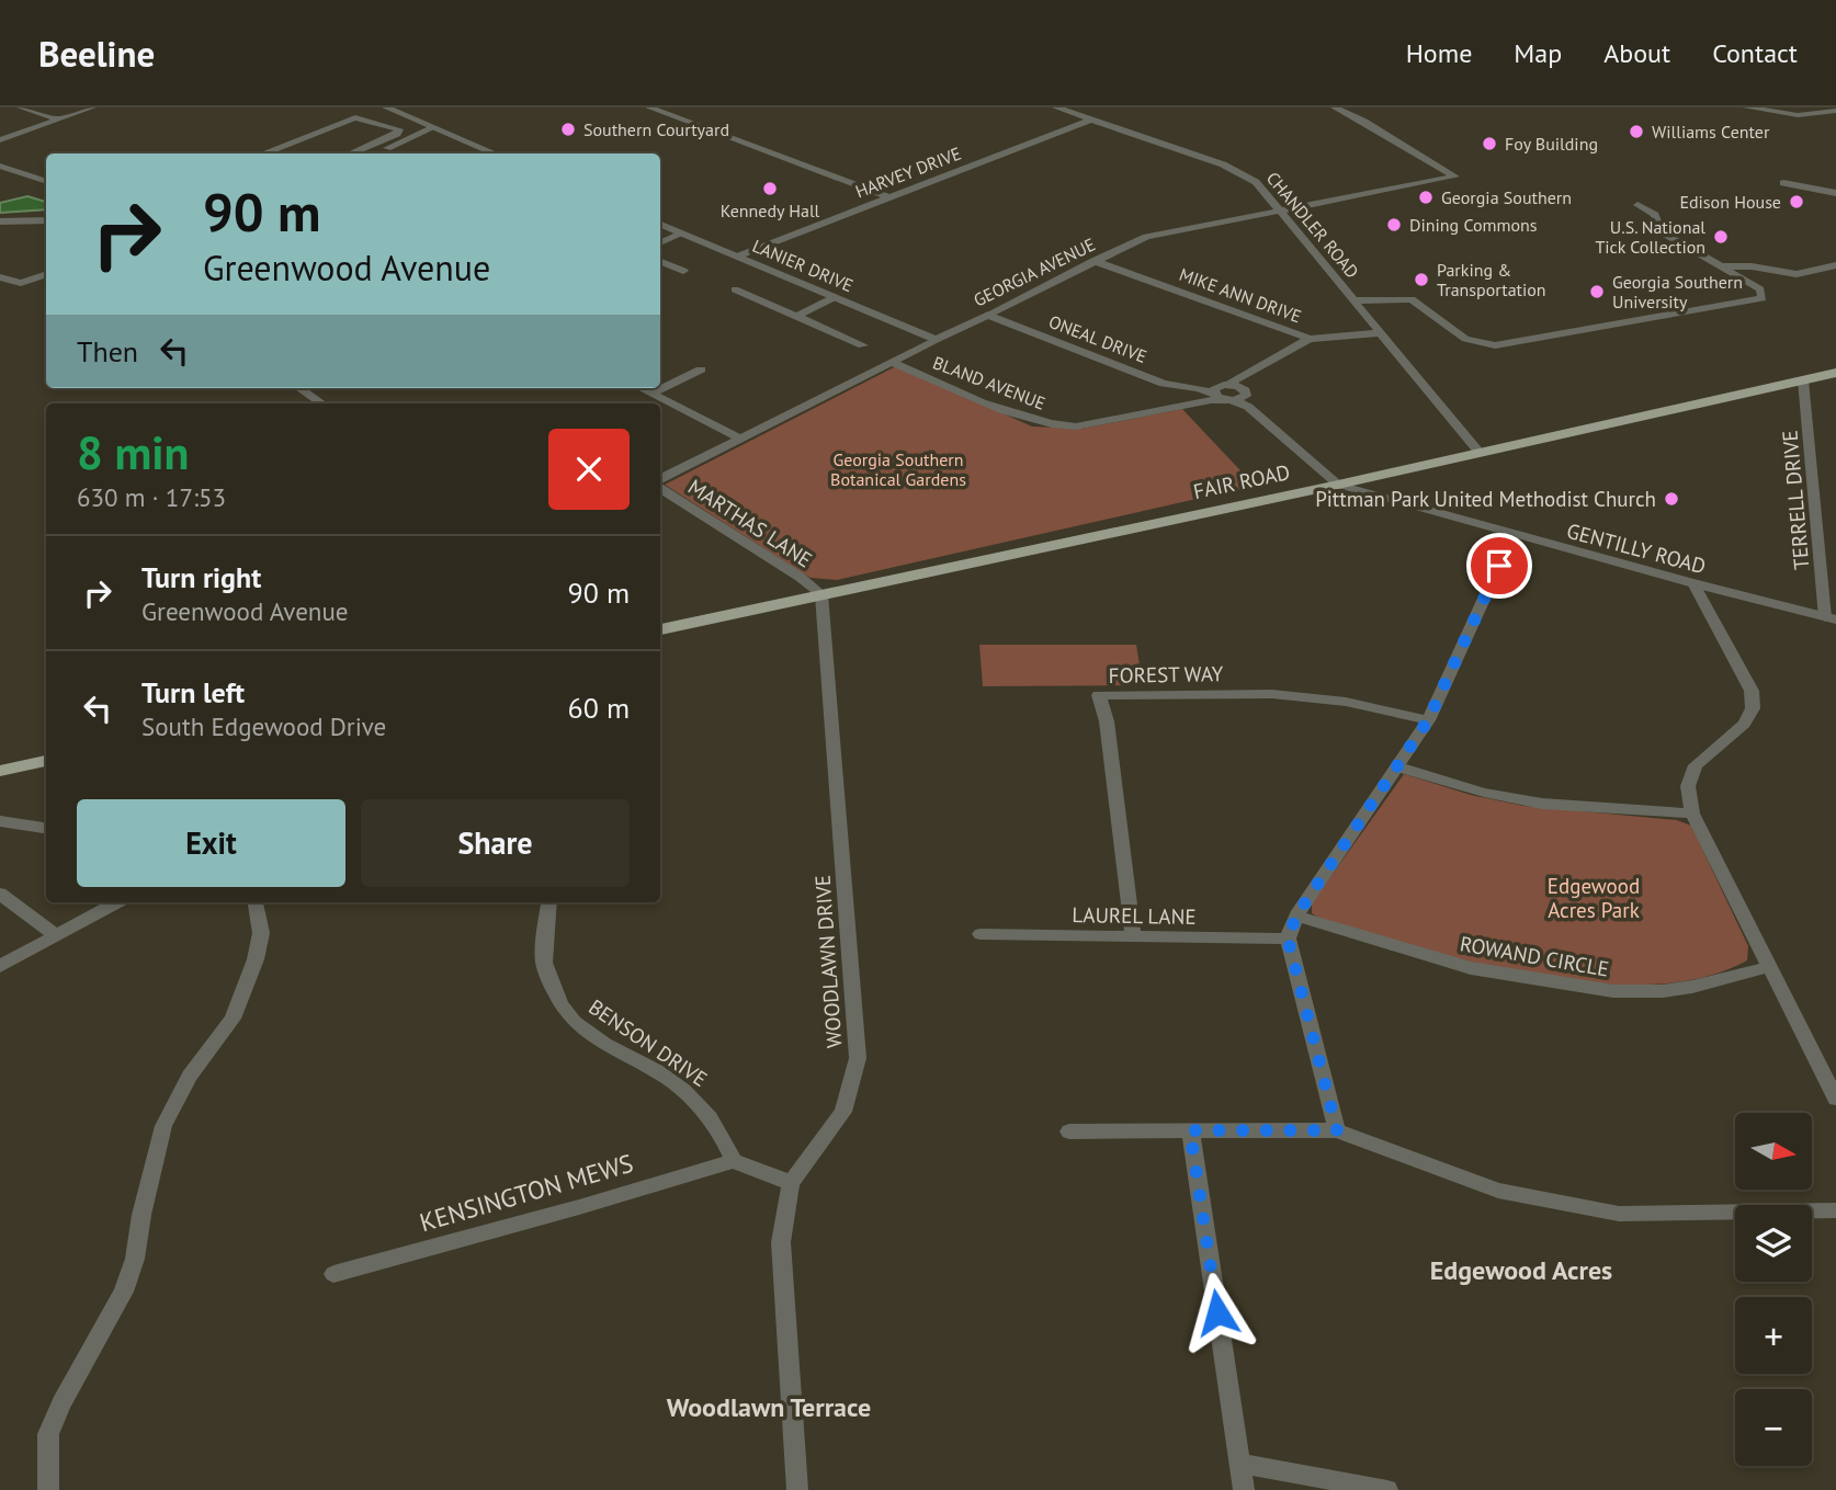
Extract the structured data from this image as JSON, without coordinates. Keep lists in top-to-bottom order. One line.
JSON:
{"streets":{"main road":["FAIR ROAD"],"street":["HARVEY DRIVE","CHANDLER ROAD","LANIER DRIVE","GEORGIA AVENUE","MIKE ANN DRIVE","ONEAL DRIVE","BLAND AVENUE","TERRELL DRIVE","MARTHAS LANE","GENTILLY ROAD","FOREST WAY","LAUREL LANE","ROWAND CIRCLE","WOODLAWN DRIVE","BENSON DRIVE","KENSINGTON MEWS"]},"crossings":[["HARVEY DRIVE","CHANDLER ROAD"],["HARVEY DRIVE","LANIER DRIVE"],["CHANDLER ROAD","GEORGIA AVENUE"],["CHANDLER ROAD","MIKE ANN DRIVE"],["CHANDLER ROAD","FAIR ROAD"],["LANIER DRIVE","GEORGIA AVENUE"],["GEORGIA AVENUE","MIKE ANN DRIVE"],["GEORGIA AVENUE","ONEAL DRIVE"],["GEORGIA AVENUE","BLAND AVENUE"],["ONEAL DRIVE","BLAND AVENUE"],["FAIR ROAD","TERRELL DRIVE"],["FAIR ROAD","MARTHAS LANE"],["FAIR ROAD","GENTILLY ROAD"],["FAIR ROAD","WOODLAWN DRIVE"],["TERRELL DRIVE","GENTILLY ROAD"],["MARTHAS LANE","WOODLAWN DRIVE"],["FOREST WAY","LAUREL LANE"],["BENSON DRIVE","KENSINGTON MEWS"]],"districts":["Edgewood Acres","Woodlawn Terrace"],"parks":["Georgia Southern Botanical Gardens","Edgewood Acres Park"],"places":["Southern Courtyard","Williams Center","Foy Building","Kennedy Hall","Georgia Southern","Edison House","Dining Commons","U.S. National Tick Collection","Parking & Transportation","Georgia Southern University","Pittman Park United Methodist Church"],"north":"right","page":{"header":"Beeline","nav":["Home","Map","About","Contact"],"turn":["90 m","Greenwood Avenue"],"then":"Then","heading":["8 min","630 m · 17:53"],"list":[{"name":"Turn right","note":"Greenwood Avenue","value":"90 m"},{"name":"Turn left","note":"South Edgewood Drive","value":"60 m"}],"buttons":["Exit","Share"],"map_buttons":["+","−"]}}
